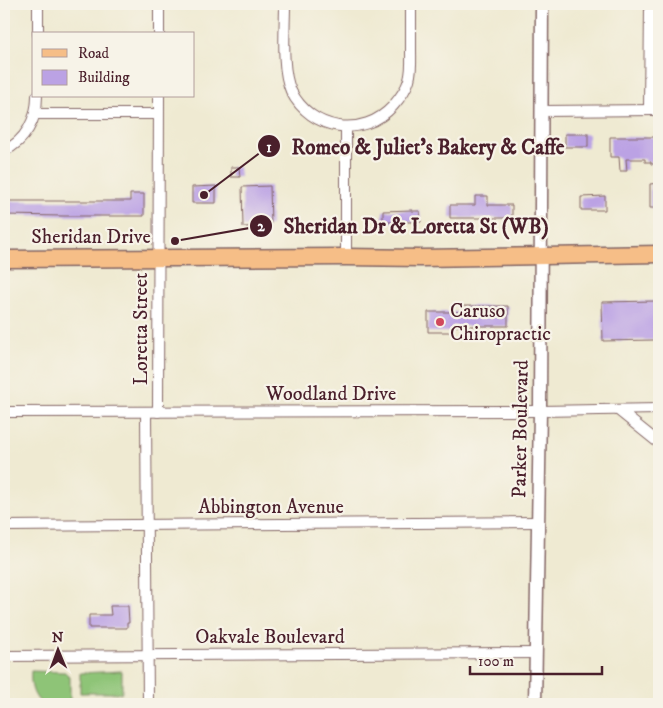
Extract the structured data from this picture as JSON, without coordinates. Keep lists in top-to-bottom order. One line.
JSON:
{"streets":{"main road":["Sheridan Drive"],"street":["Loretta Street","Woodland Drive","Parker Boulevard","Abbington Avenue","Oakvale Boulevard"]},"crossings":[["Sheridan Drive","Loretta Street"],["Sheridan Drive","Parker Boulevard"],["Loretta Street","Woodland Drive"],["Loretta Street","Abbington Avenue"],["Loretta Street","Oakvale Boulevard"],["Woodland Drive","Parker Boulevard"],["Parker Boulevard","Abbington Avenue"],["Parker Boulevard","Oakvale Boulevard"]],"places":["Romeo & Juliet's Bakery & Caffe","Sheridan Dr & Loretta St (WB)","Caruso Chiropractic"],"legend":["Road","Building"],"scale_bar":"100 m","north":"top"}
